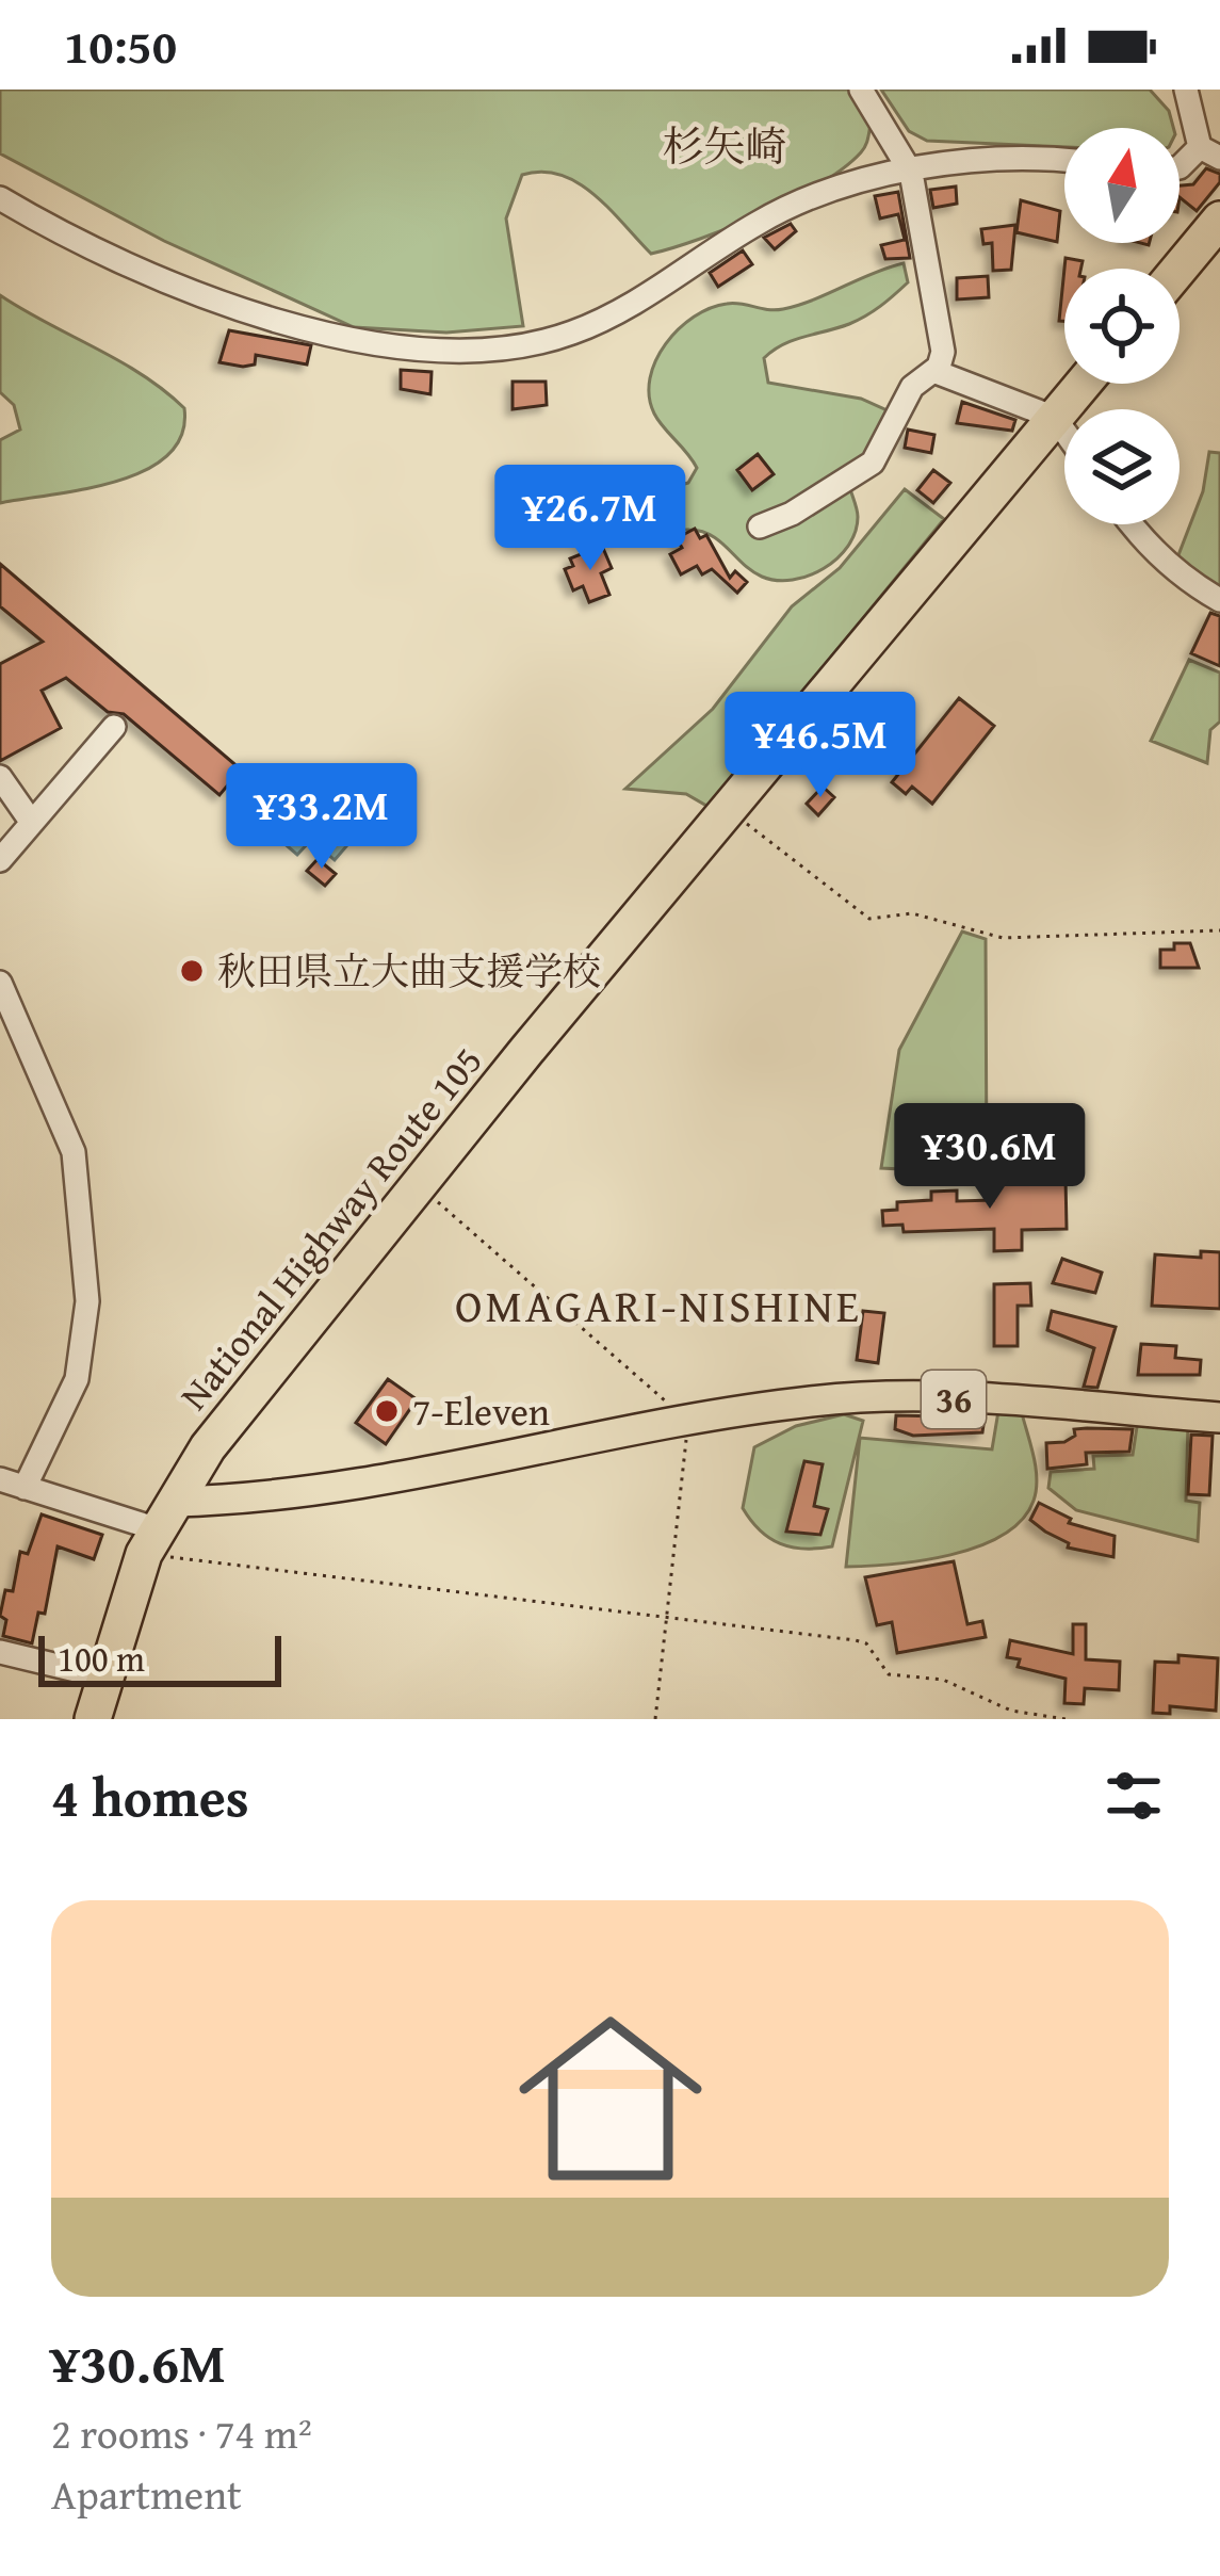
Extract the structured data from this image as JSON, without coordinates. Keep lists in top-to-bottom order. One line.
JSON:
{"streets":{"highway":["National Highway Route 105"],"main road":["36"]},"crossings":[["National Highway Route 105","36"]],"districts":["杉矢崎","OMAGARI-NISHINE"],"places":["秋田県立大曲支援学校","7-Eleven"],"scale_bar":"100 m","north":"top","page":{"status":"10:50","price":["¥26.7M","¥46.5M","¥33.2M","¥30.6M"],"scale":"100 m","heading":"4 homes","list":[{"name":"¥30.6M","note":"2 rooms · 74 m² · Apartment"}]}}
